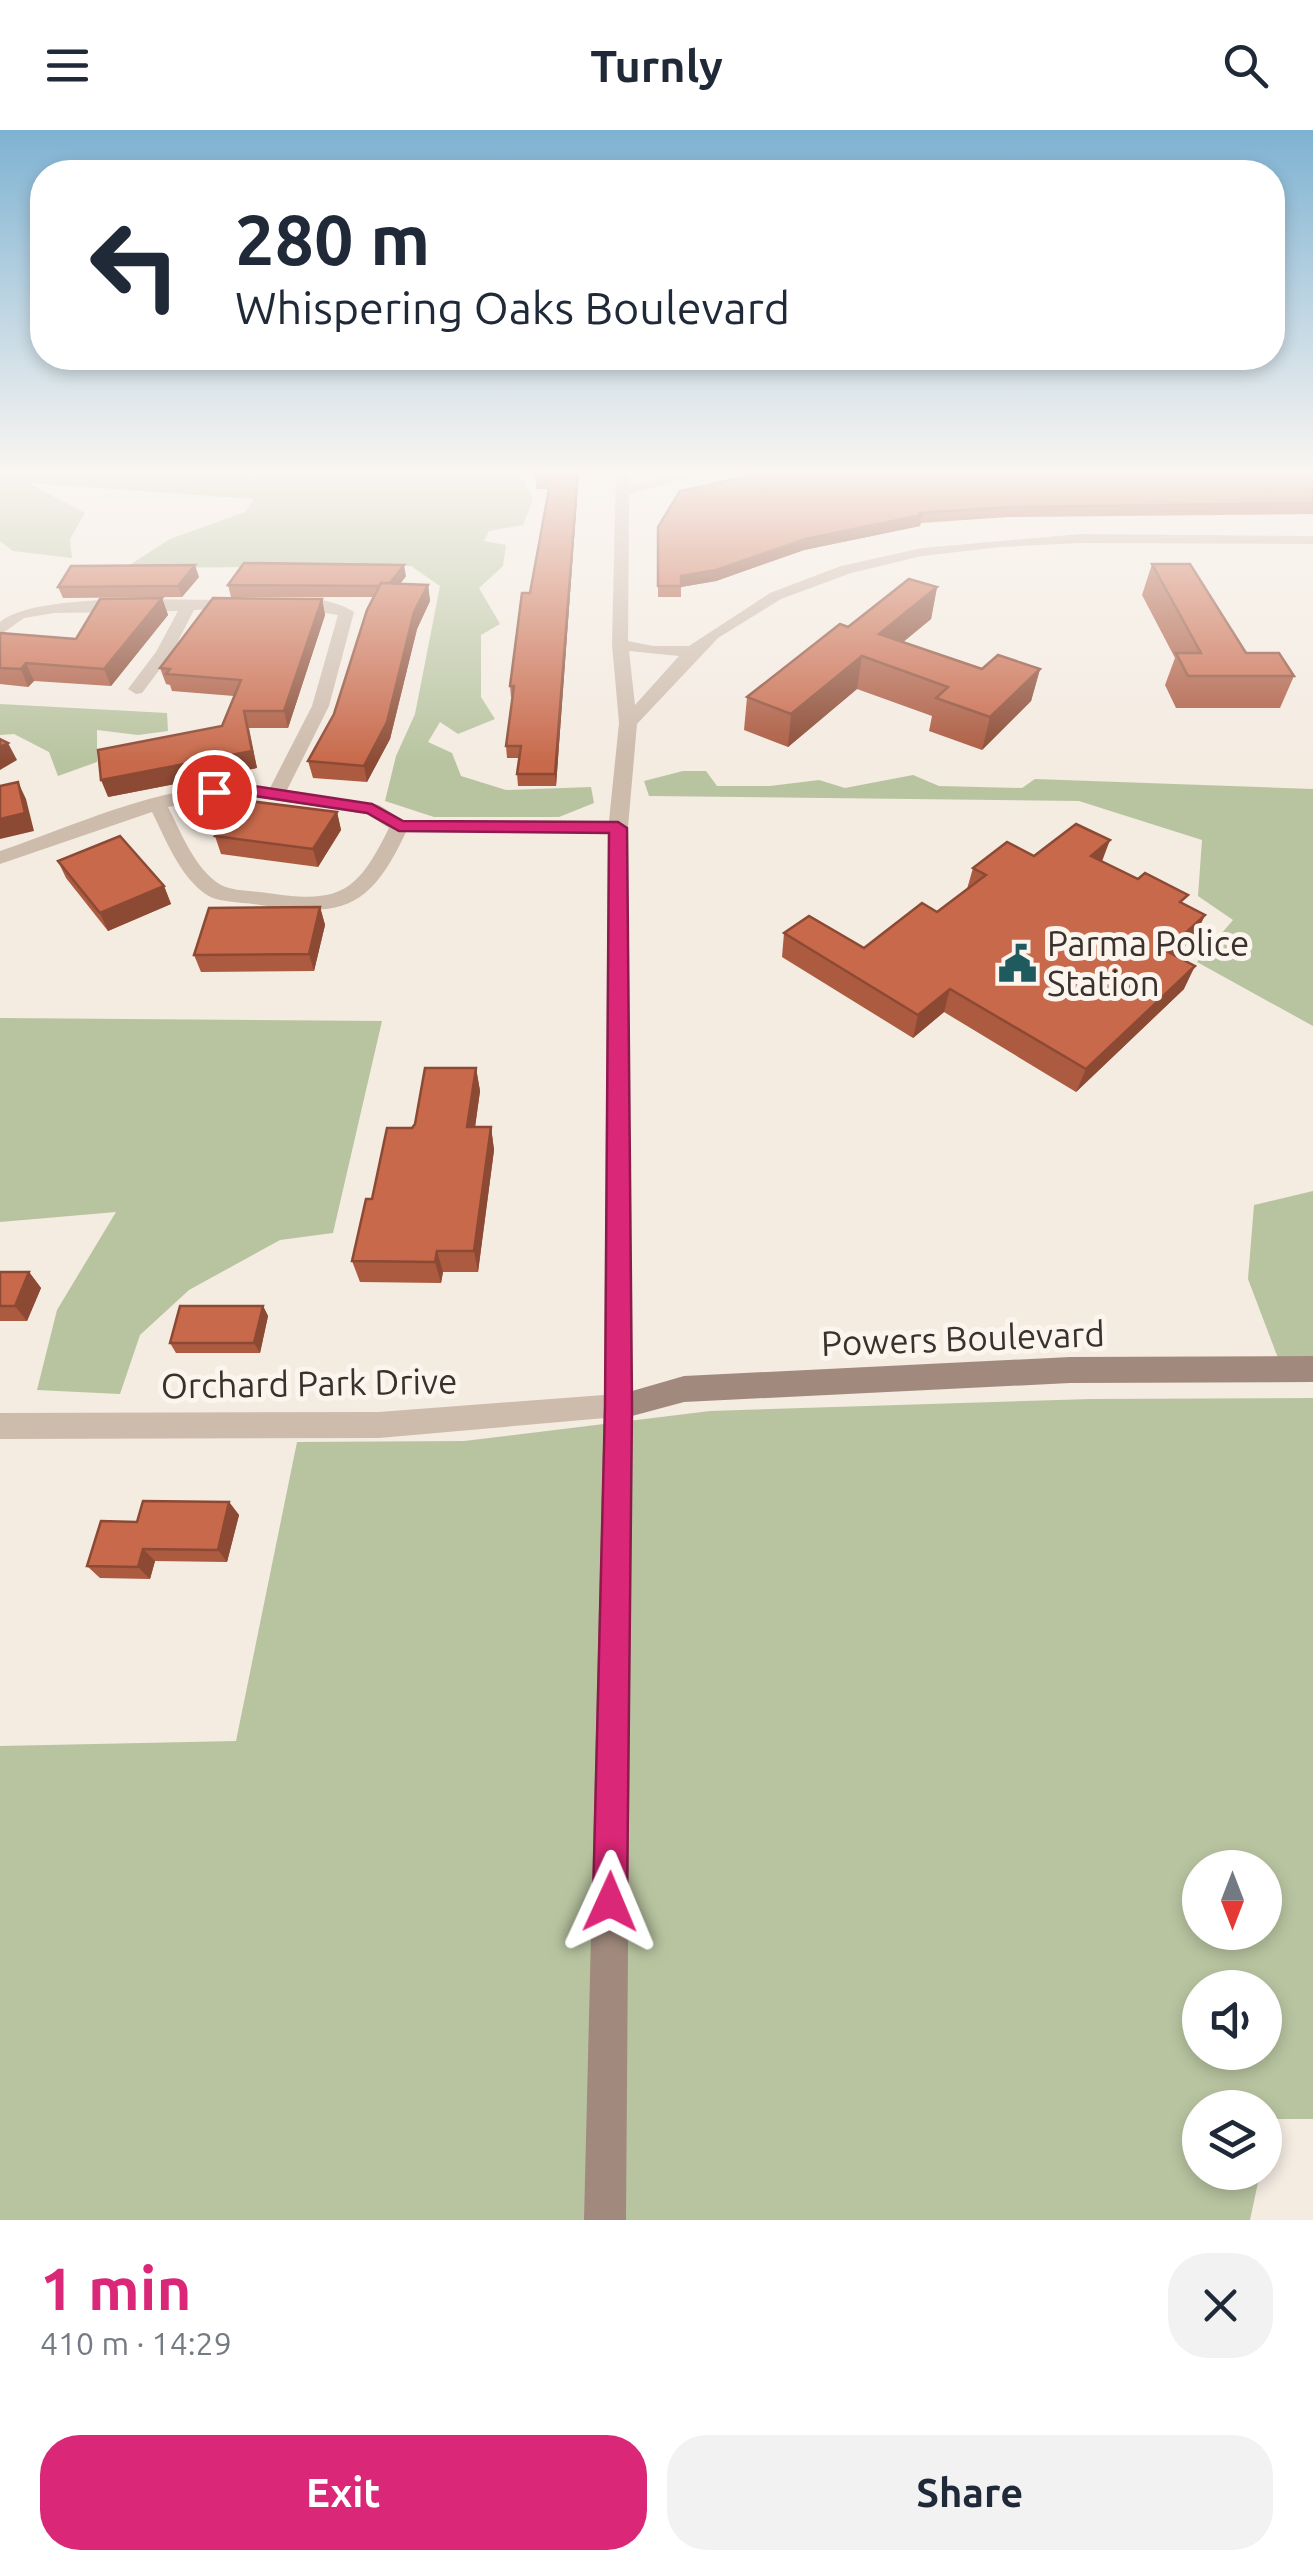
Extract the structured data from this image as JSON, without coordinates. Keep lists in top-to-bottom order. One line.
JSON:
{"streets":{"street":["Powers Boulevard","Orchard Park Drive"]},"crossings":[["Powers Boulevard","Orchard Park Drive"]],"places":{"public building":["Parma Police Station"]},"north":"bottom","page":{"header":"Turnly","turn":["280 m","Whispering Oaks Boulevard"],"heading":["1 min","410 m · 14:29"],"buttons":["Exit","Share"]}}
